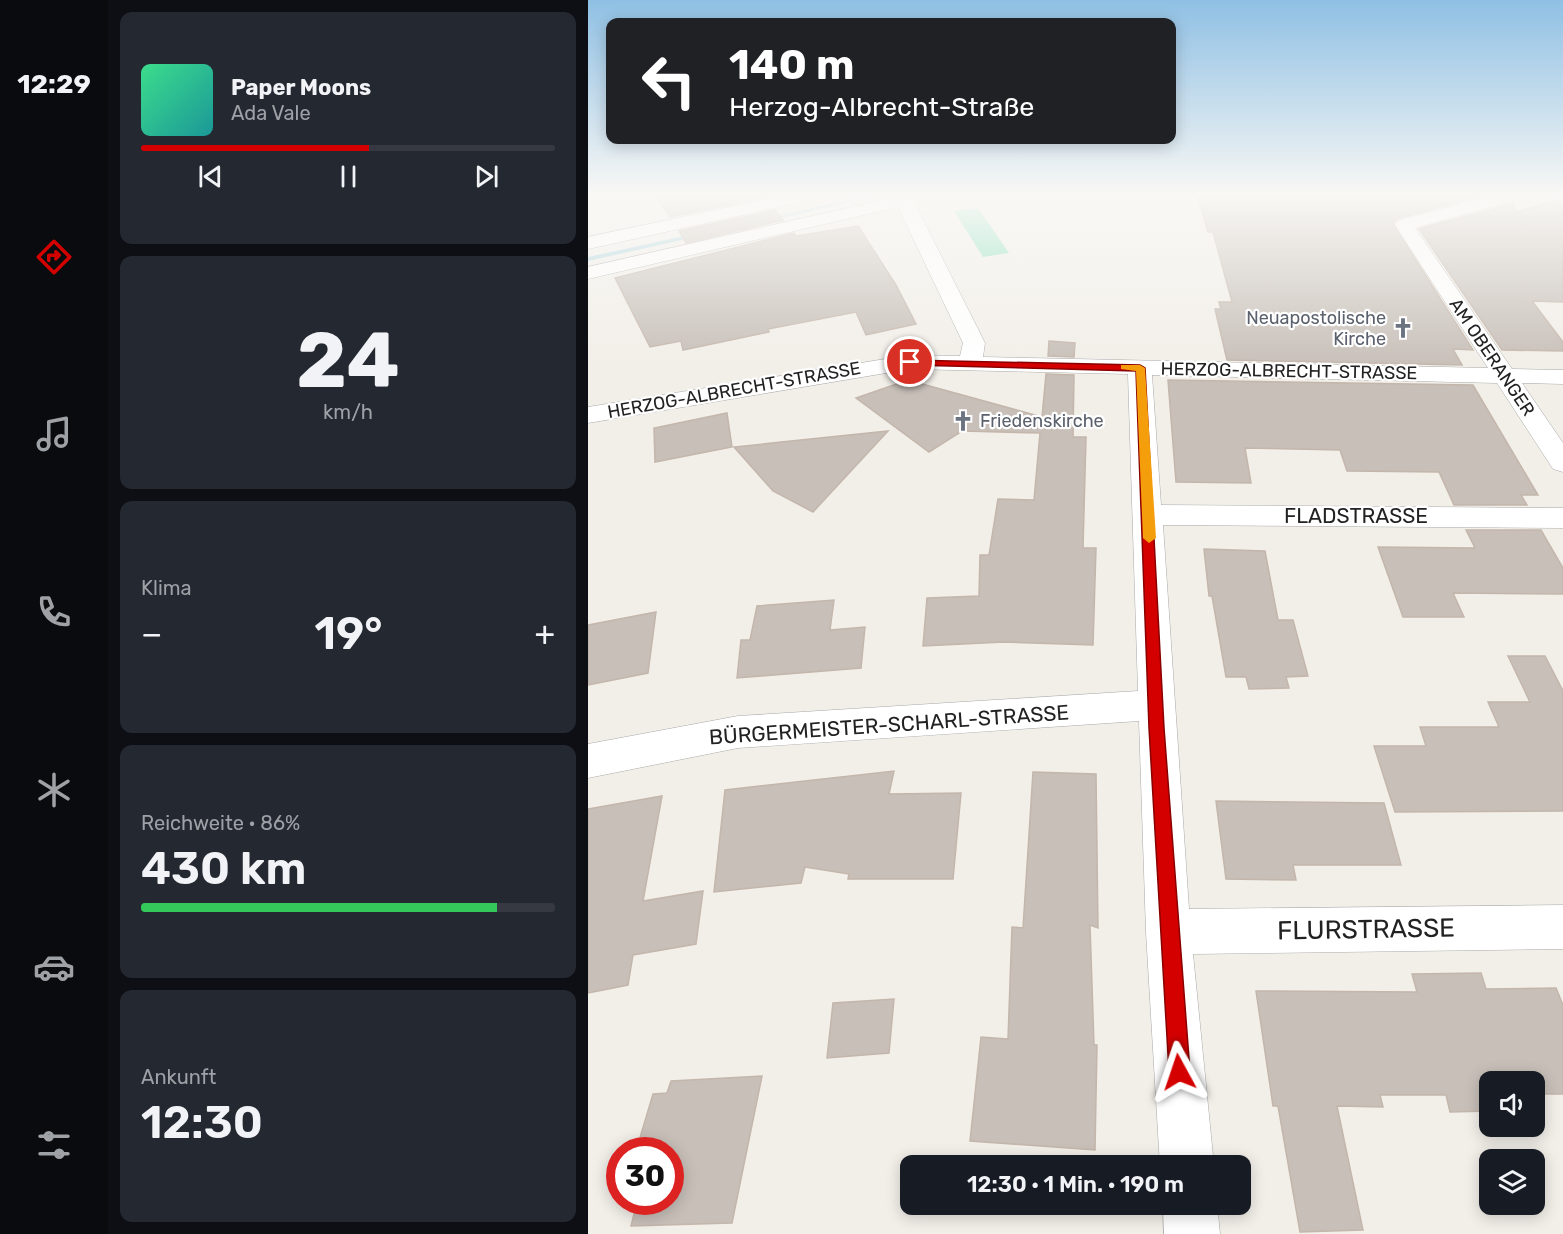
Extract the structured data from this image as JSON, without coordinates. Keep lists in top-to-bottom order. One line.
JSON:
{"streets":{"street":["AM OBERANGER","HERZOG-ALBRECHT-STRASSE","FLADSTRASSE","BÜRGERMEISTER-SCHARL-STRASSE","FLURSTRASSE"]},"crossings":[["AM OBERANGER","HERZOG-ALBRECHT-STRASSE"]],"places":{"church":["Neuapostolische Kirche","Friedenskirche"]},"page":{"tabs":"12:29","turn":["140 m","Herzog-Albrecht-Straße"],"song":["Paper Moons","Ada Vale"],"tile":[["24","km/h"],"Klima",["Reichweite · 86%","430 km"],["Ankunft","12:30"]],"heat":["−","19°","+"],"limit":"30","trip":"12:30 · 1 Min. · 190 m"}}
